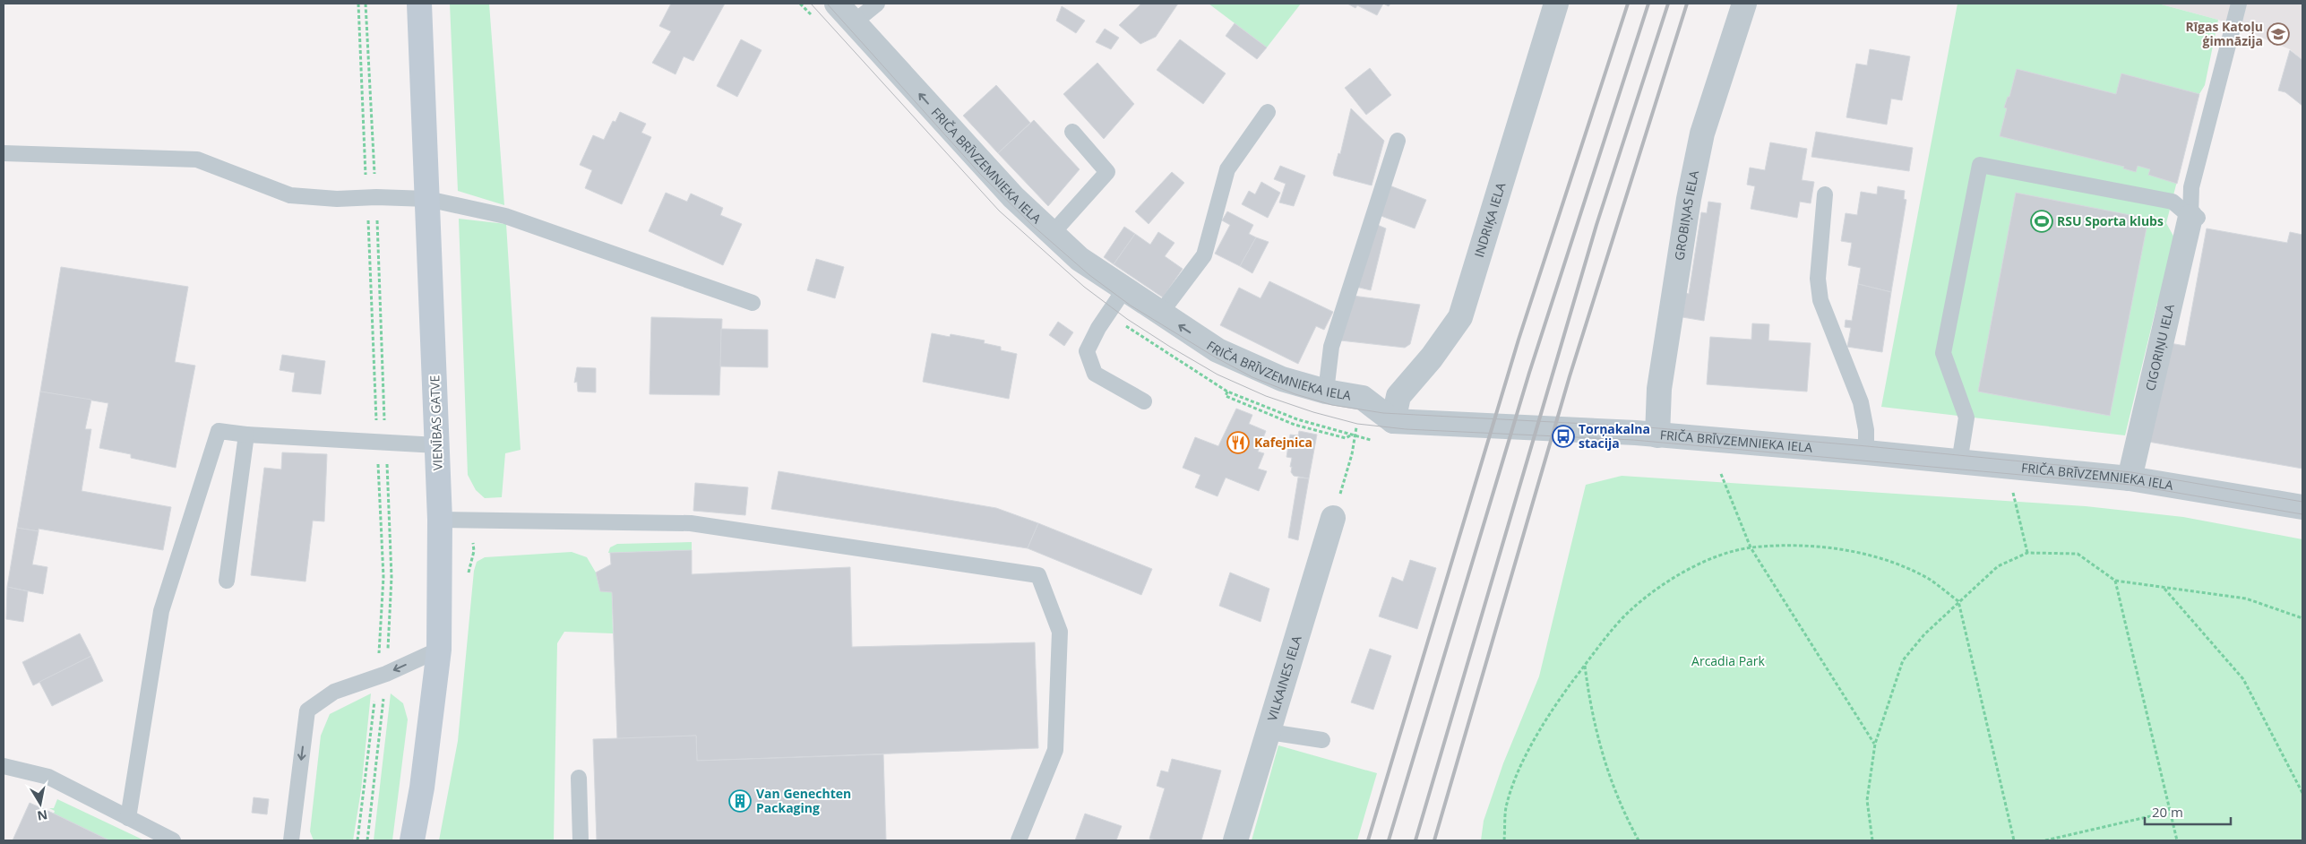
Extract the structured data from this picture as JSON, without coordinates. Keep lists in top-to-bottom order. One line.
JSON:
{"streets":{"main road":["VIENĪBAS GATVE"],"street":["FRIČA BRĪVZEMNIEKA IELA","GROBIŅAS IELA","INDRIĶA IELA","CIGORIŅU IELA","VILKAINES IELA"]},"crossings":[["FRIČA BRĪVZEMNIEKA IELA","GROBIŅAS IELA"],["FRIČA BRĪVZEMNIEKA IELA","INDRIĶA IELA"],["FRIČA BRĪVZEMNIEKA IELA","CIGORIŅU IELA"]],"parks":["Arcadia Park"],"places":{"school or university":["Rīgas Katoļu ģimnāzija"],"sports":["RSU Sporta klubs"],"bus stop":["Torņakalna stacija"],"restaurant":["Kafejnica"],"building":["Van Genechten Packaging"]},"scale_bar":"20 m","north":"bottom"}
